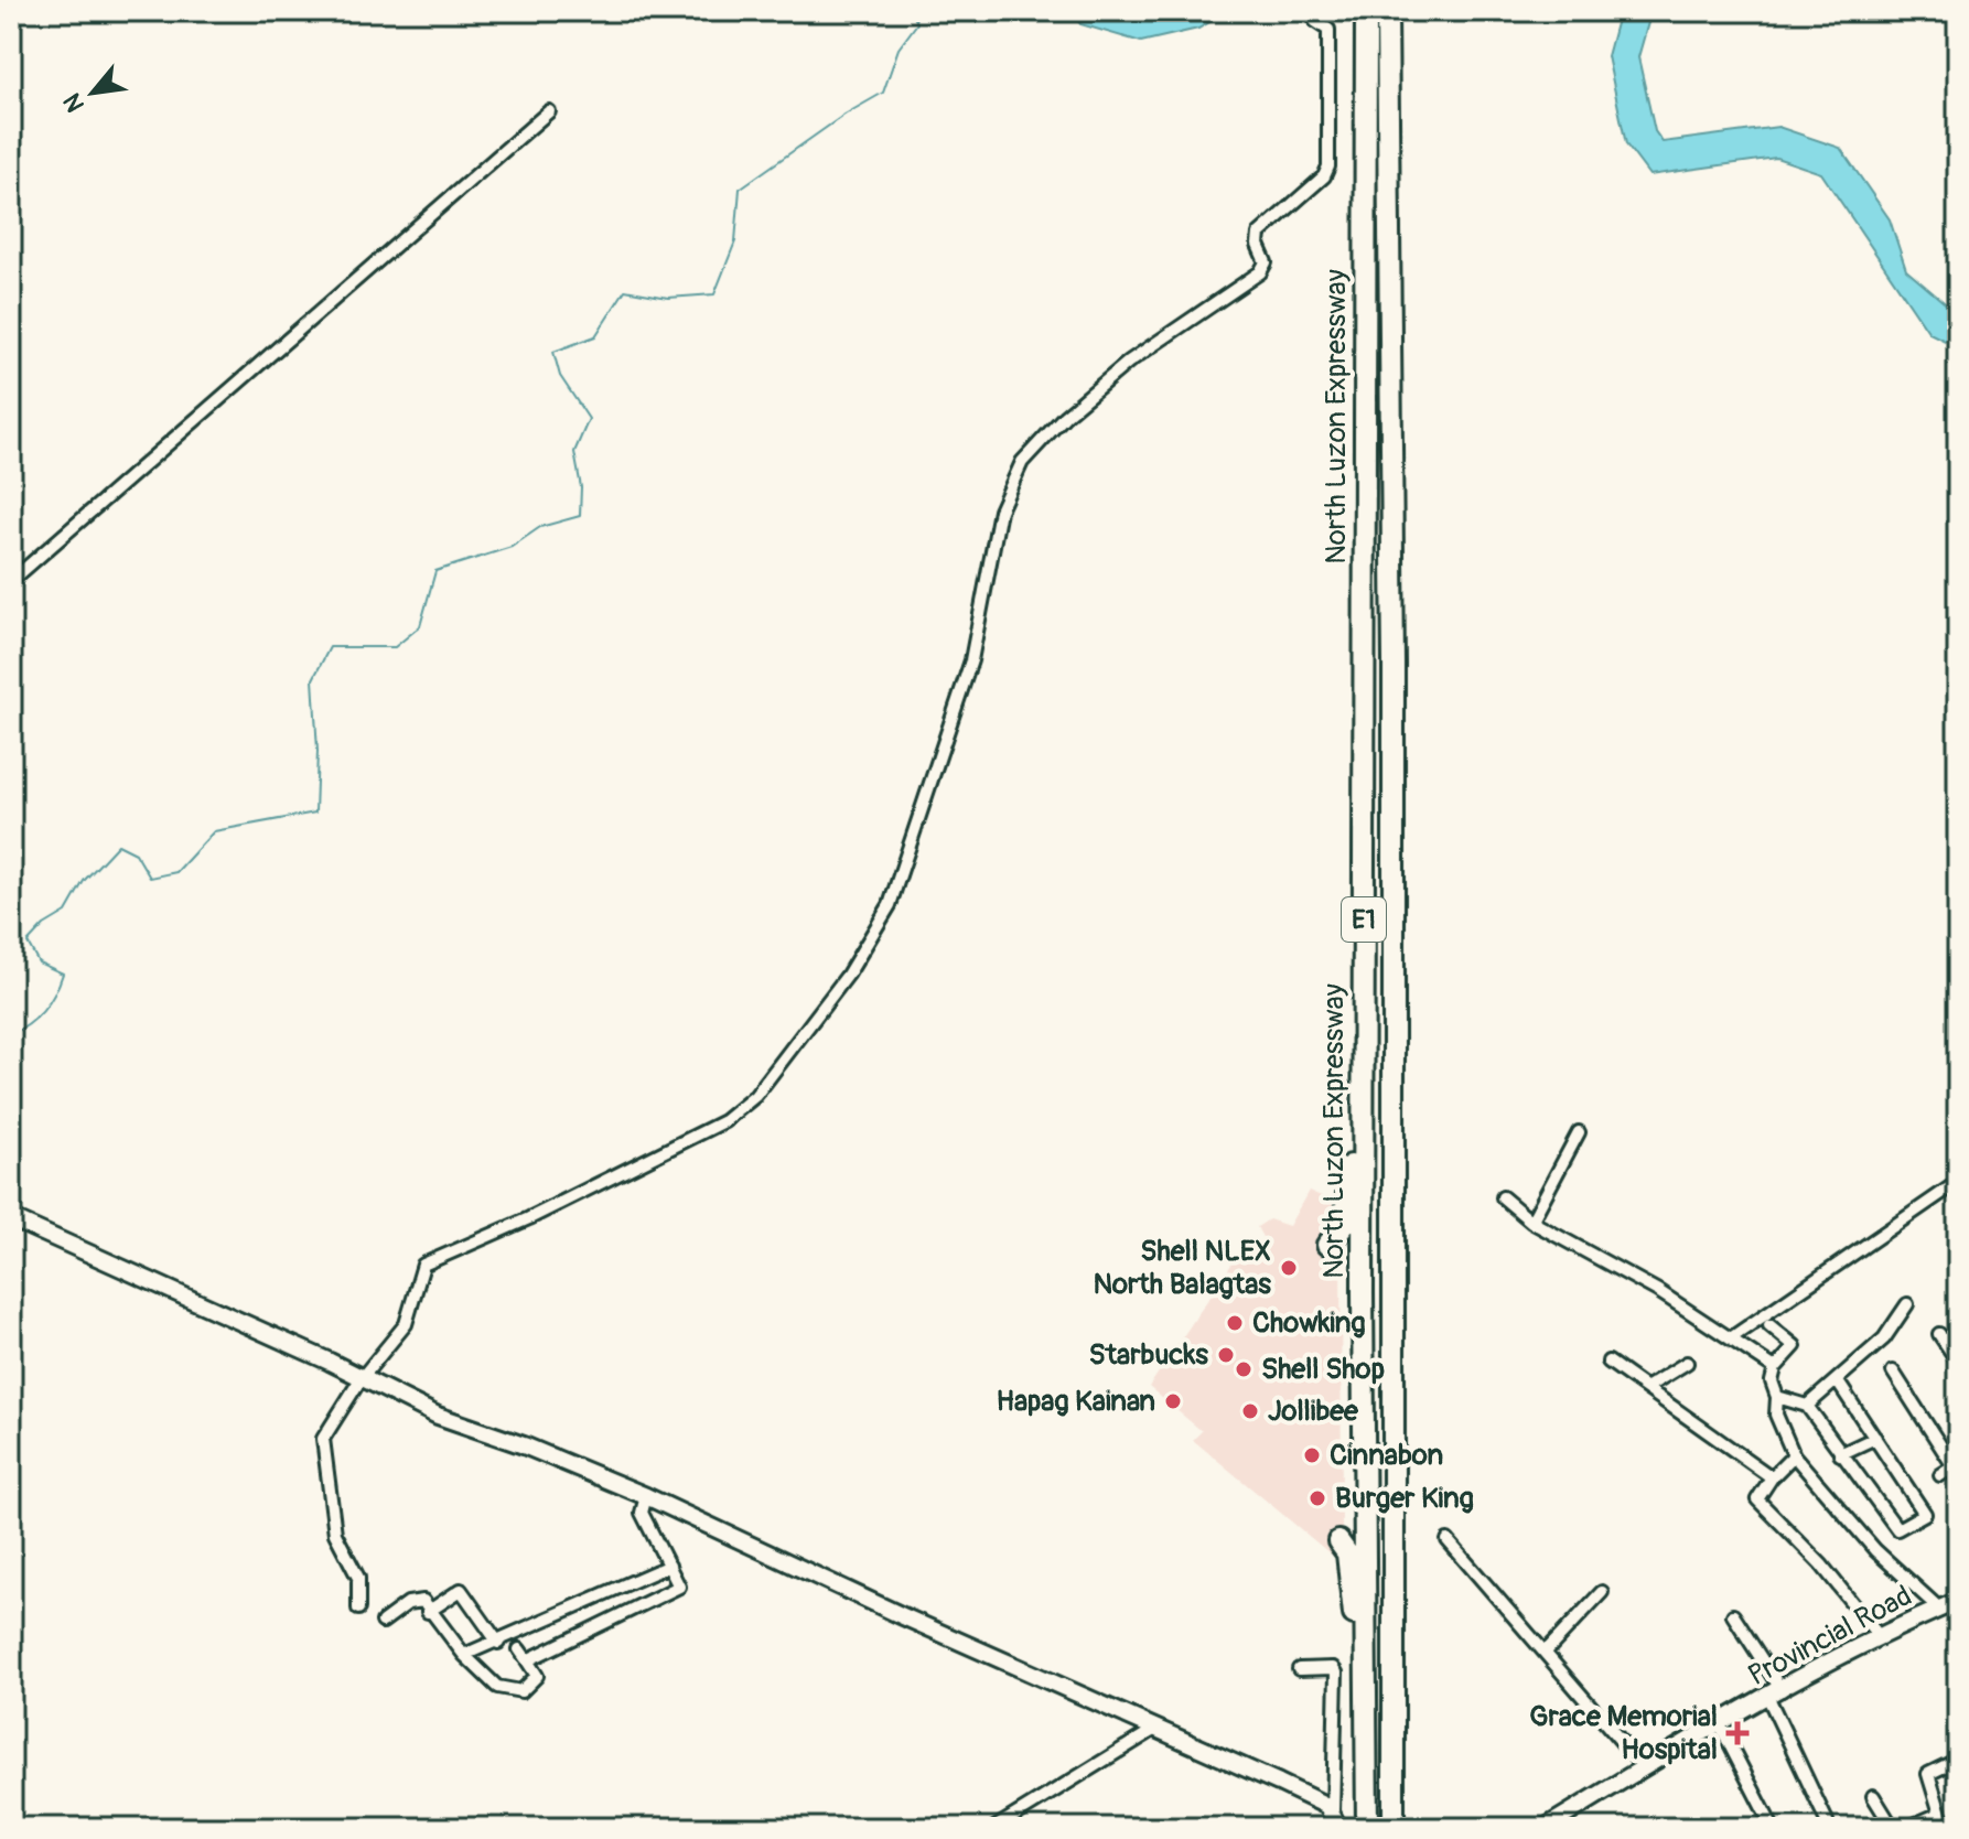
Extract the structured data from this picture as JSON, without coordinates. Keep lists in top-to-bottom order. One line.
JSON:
{"streets":{"highway":["North Luzon Expressway","E1"],"street":["Provincial Road"]},"places":{"other":["Shell NLEX North Balagtas","Chowking","Starbucks","Shell Shop","Hapag Kainan","Jollibee","Cinnabon","Burger King"],"health":["Grace Memorial Hospital"]},"north":"bottom left"}
